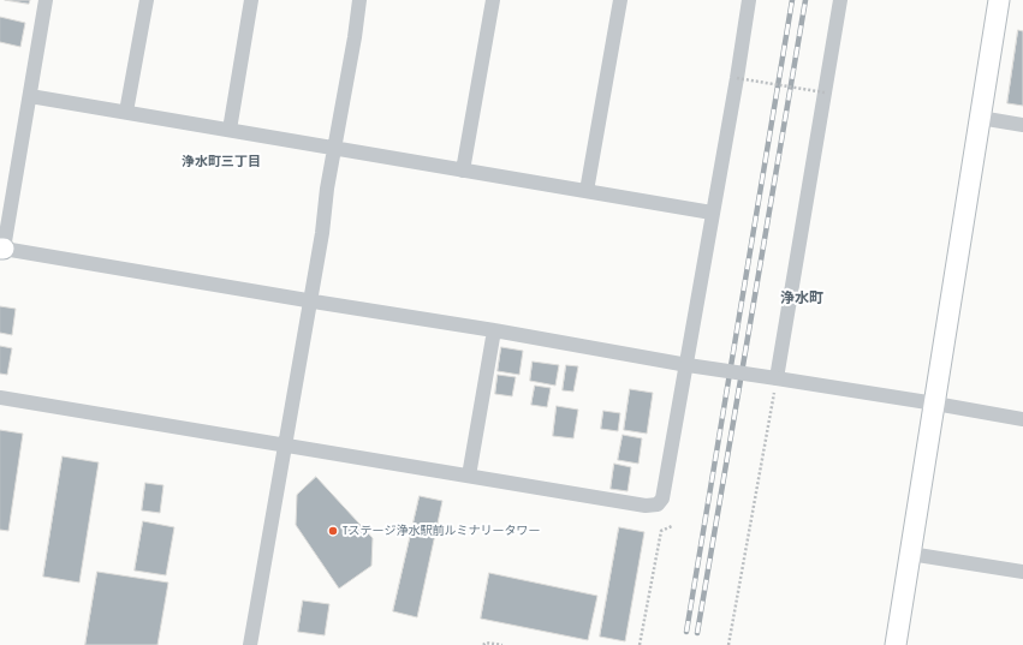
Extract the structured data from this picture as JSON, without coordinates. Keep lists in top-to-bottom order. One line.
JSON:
{"districts":["浄水町三丁目","浄水町"],"places":["Tステージ浄水駅前ルミナリータワー"]}
